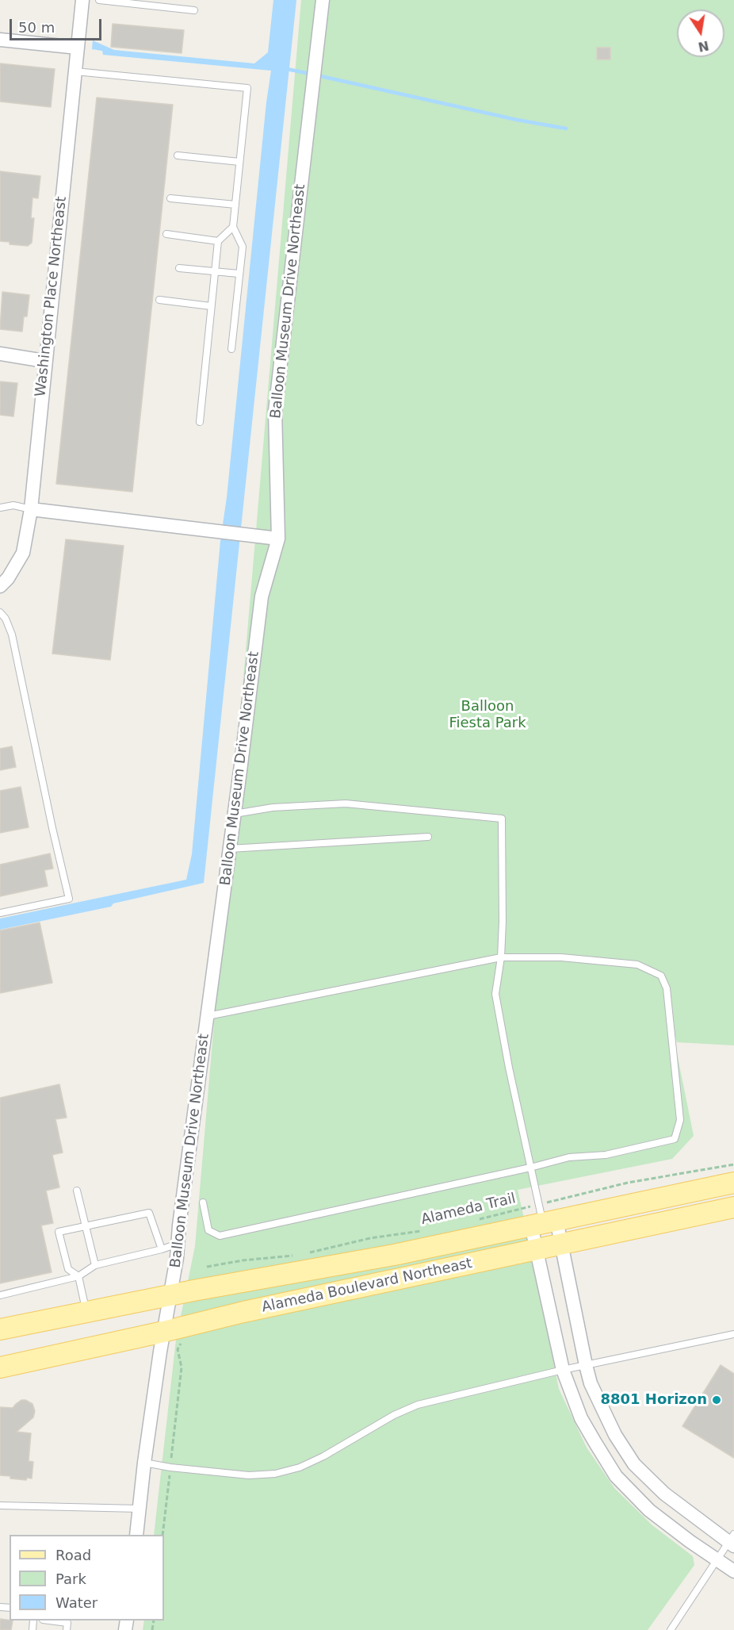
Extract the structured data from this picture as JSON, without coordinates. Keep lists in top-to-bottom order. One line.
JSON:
{"streets":{"main road":["Alameda Boulevard Northeast"],"street":["Washington Place Northeast","Balloon Museum Drive Northeast"],"path":["Alameda Trail"]},"crossings":[["Balloon Museum Drive Northeast","Alameda Boulevard Northeast"],["Alameda Trail","Alameda Boulevard Northeast"]],"parks":["Balloon Fiesta Park"],"places":["8801 Horizon"],"legend":["Road","Park","Water"],"scale_bar":"50 m","north":"bottom"}
